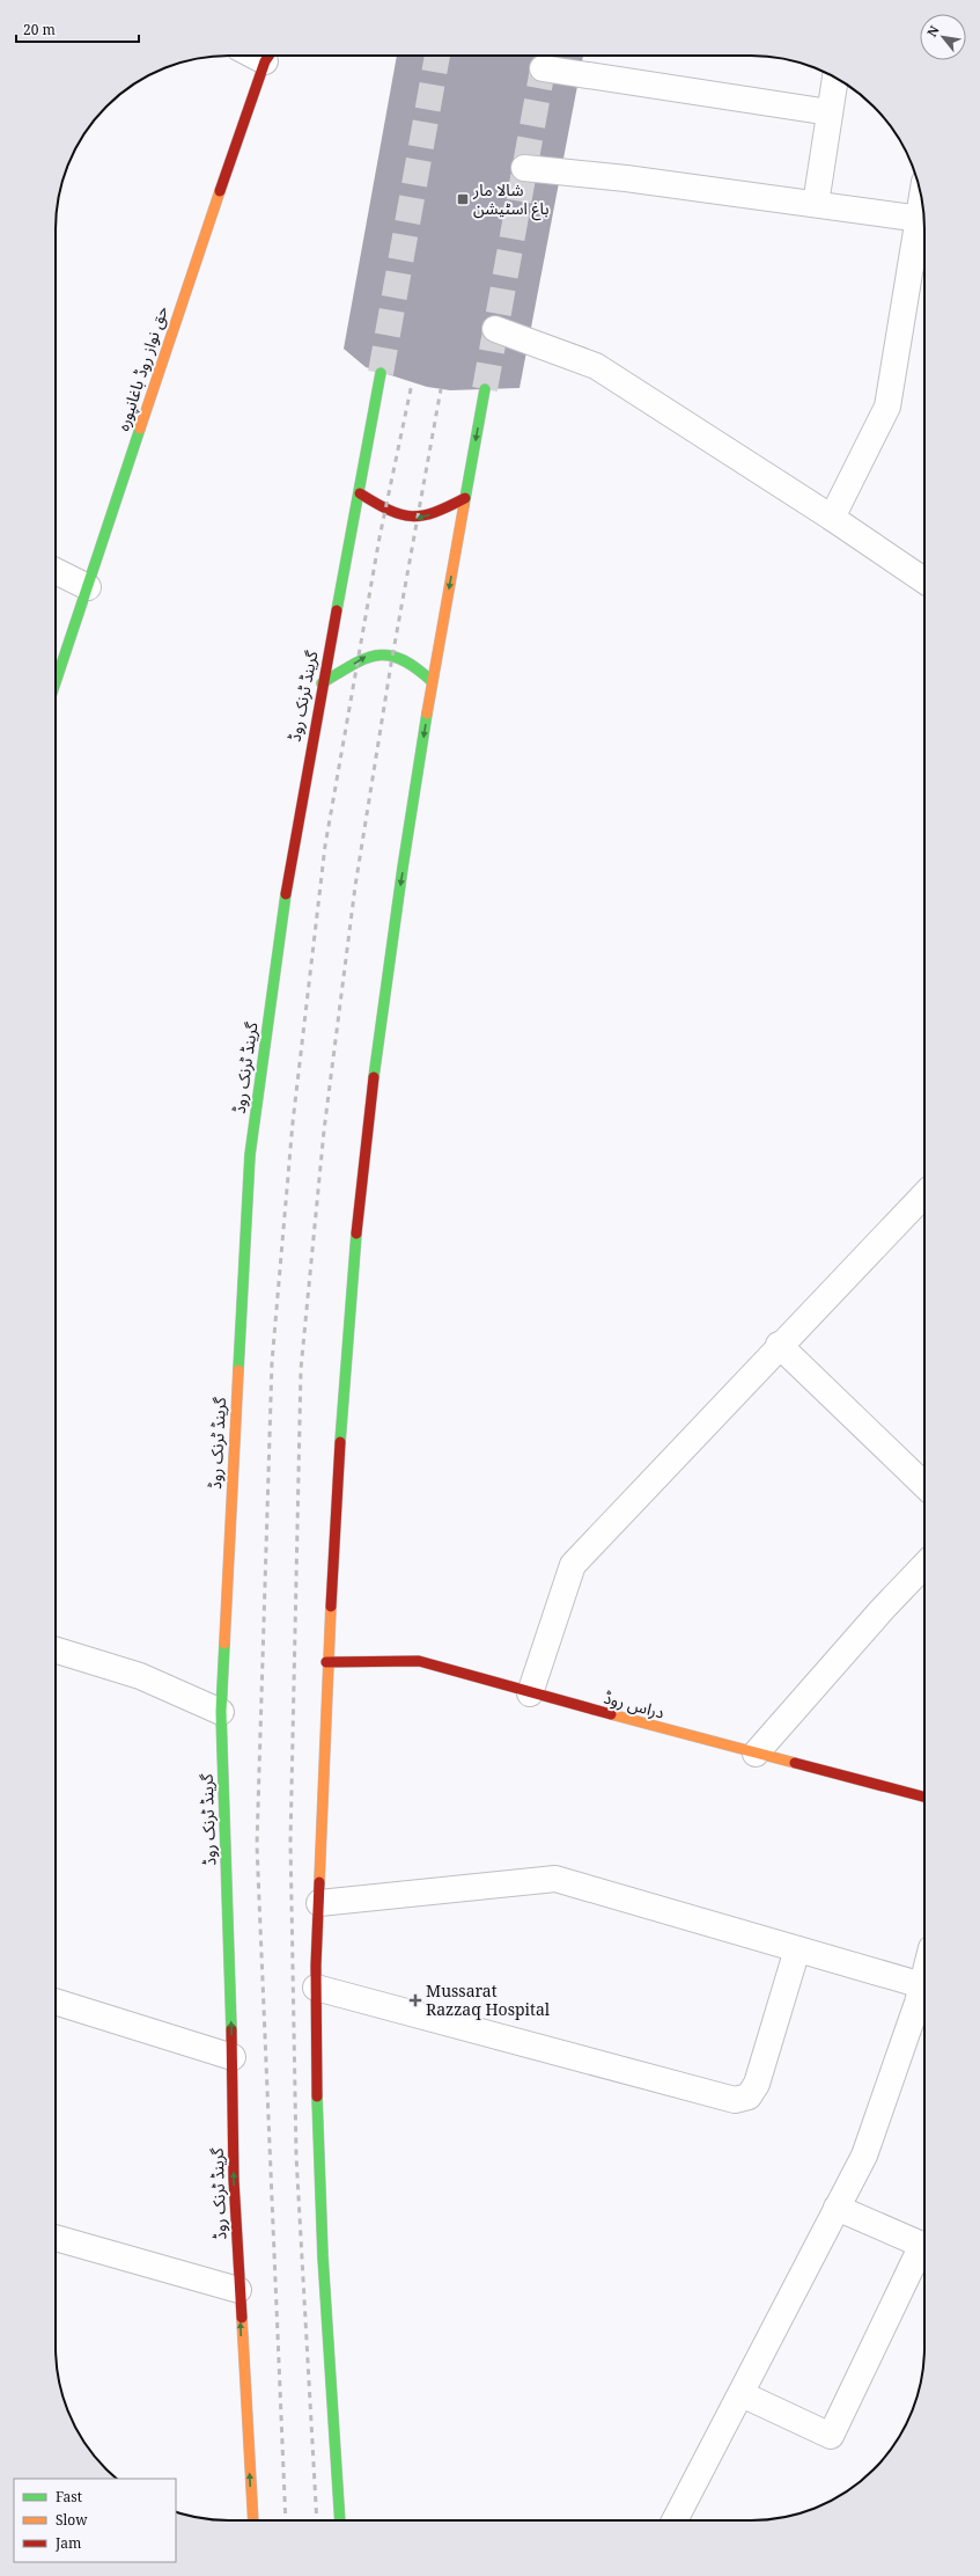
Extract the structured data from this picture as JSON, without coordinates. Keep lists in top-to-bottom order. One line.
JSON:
{"streets":{"main road":["حق نواز روڈ باغانپورہ","گرینڈ ٹرنک روڈ","دراس روڈ"]},"places":{"transit":["شالا مار باغ اسٹیشن"],"health":["Mussarat Razzaq Hospital"]},"legend":["Fast","Slow","Jam"],"scale_bar":"20 m","north":"top left"}
